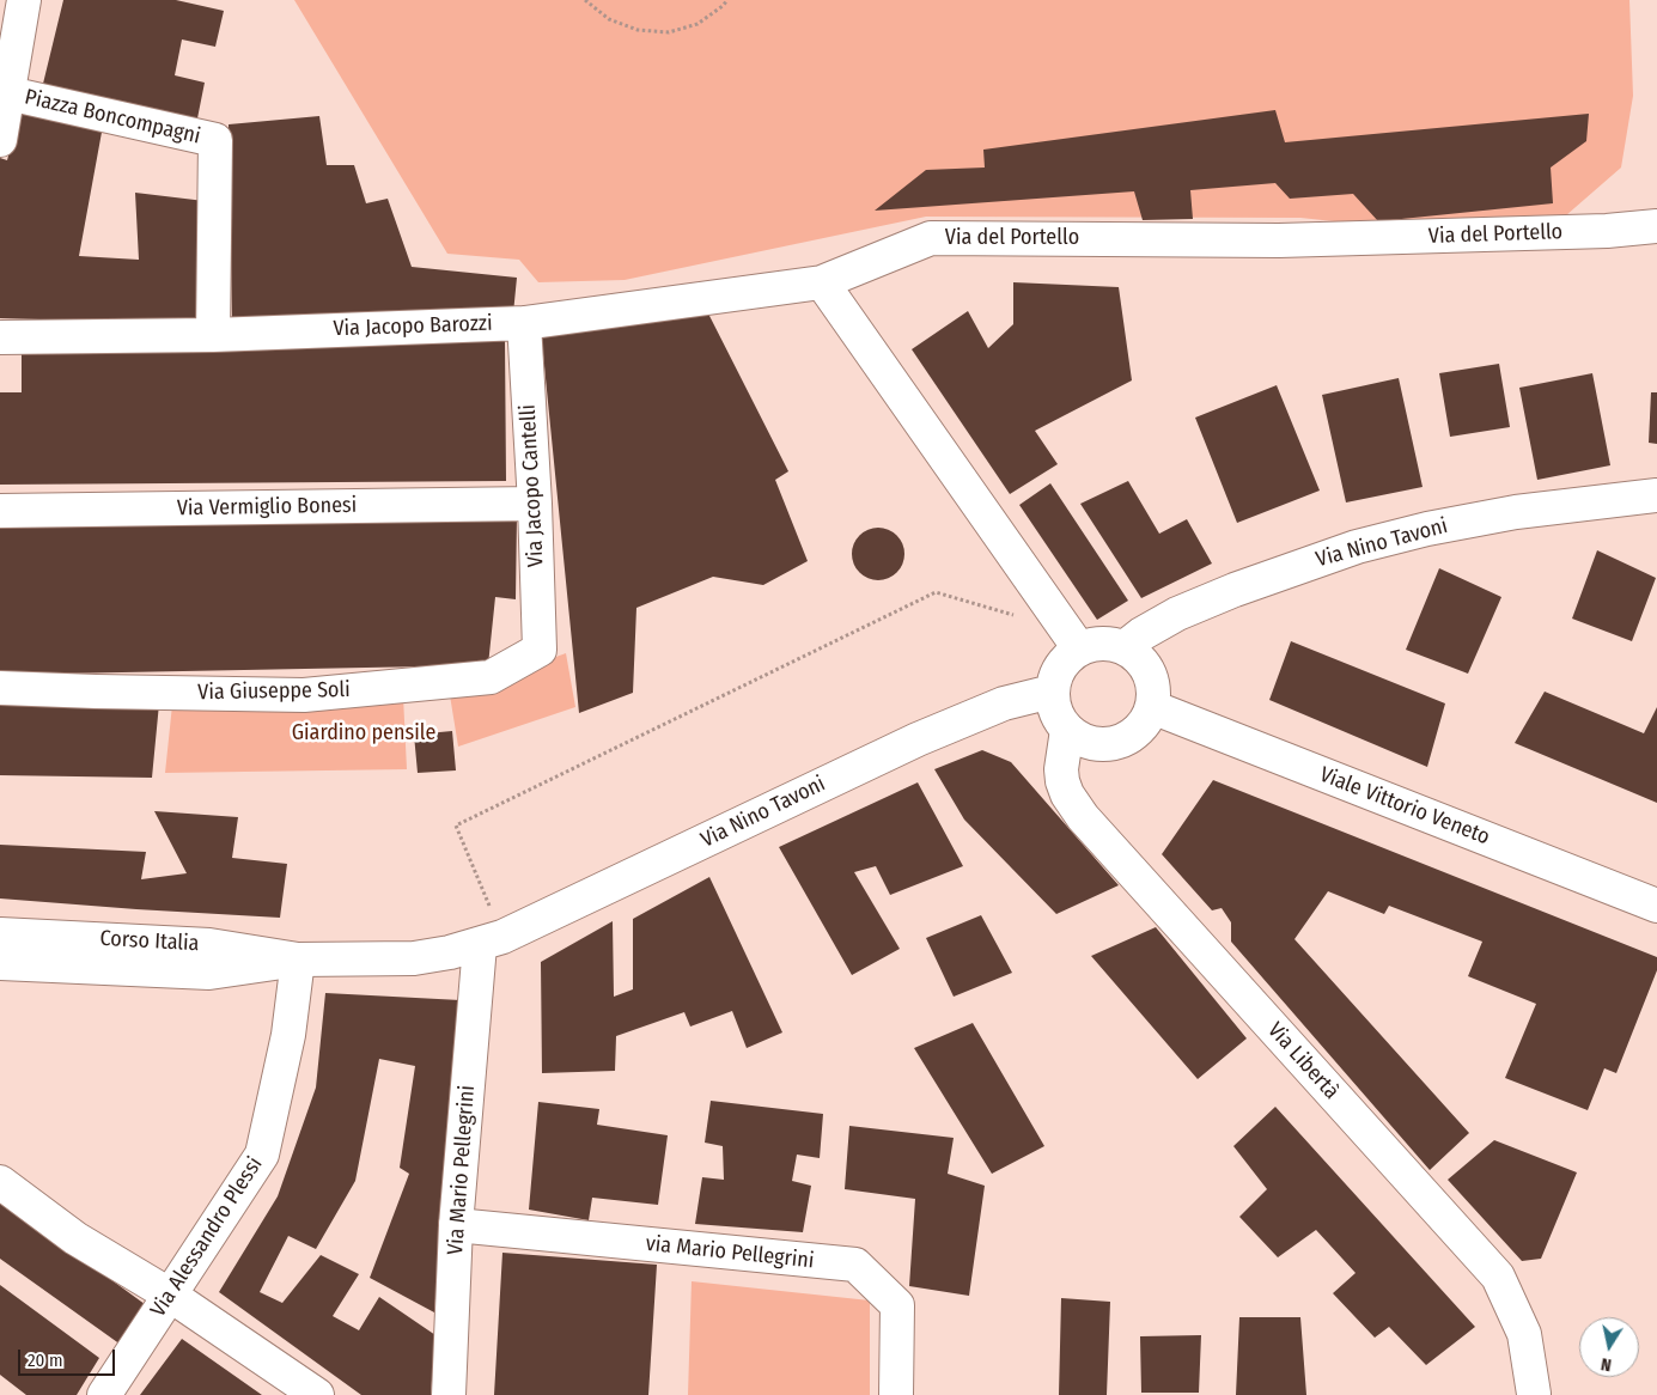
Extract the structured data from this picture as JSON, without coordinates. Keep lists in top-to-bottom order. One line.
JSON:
{"streets":{"street":["Piazza Boncompagni","Via del Portello","Via Jacopo Barozzi","Via Jacopo Cantelli","Via Vermiglio Bonesi","Via Nino Tavoni","Via Giuseppe Soli","Viale Vittorio Veneto","Corso Italia","Via Libertà","Via Mario Pellegrini","Via Alessandro Plessi","via Mario Pellegrini"]},"crossings":[["Piazza Boncompagni","Via Jacopo Barozzi"],["Via del Portello","Via Jacopo Barozzi"],["Via Jacopo Barozzi","Via Jacopo Cantelli"],["Via Jacopo Cantelli","Via Vermiglio Bonesi"],["Via Jacopo Cantelli","Via Giuseppe Soli"],["Via Nino Tavoni","Viale Vittorio Veneto"],["Via Nino Tavoni","Corso Italia"],["Via Nino Tavoni","Via Libertà"],["Via Nino Tavoni","Via Mario Pellegrini"],["Viale Vittorio Veneto","Via Libertà"],["Corso Italia","Via Mario Pellegrini"],["Corso Italia","Via Alessandro Plessi"],["Via Mario Pellegrini","via Mario Pellegrini"]],"parks":["Giardino pensile"],"scale_bar":"20 m","north":"bottom"}
